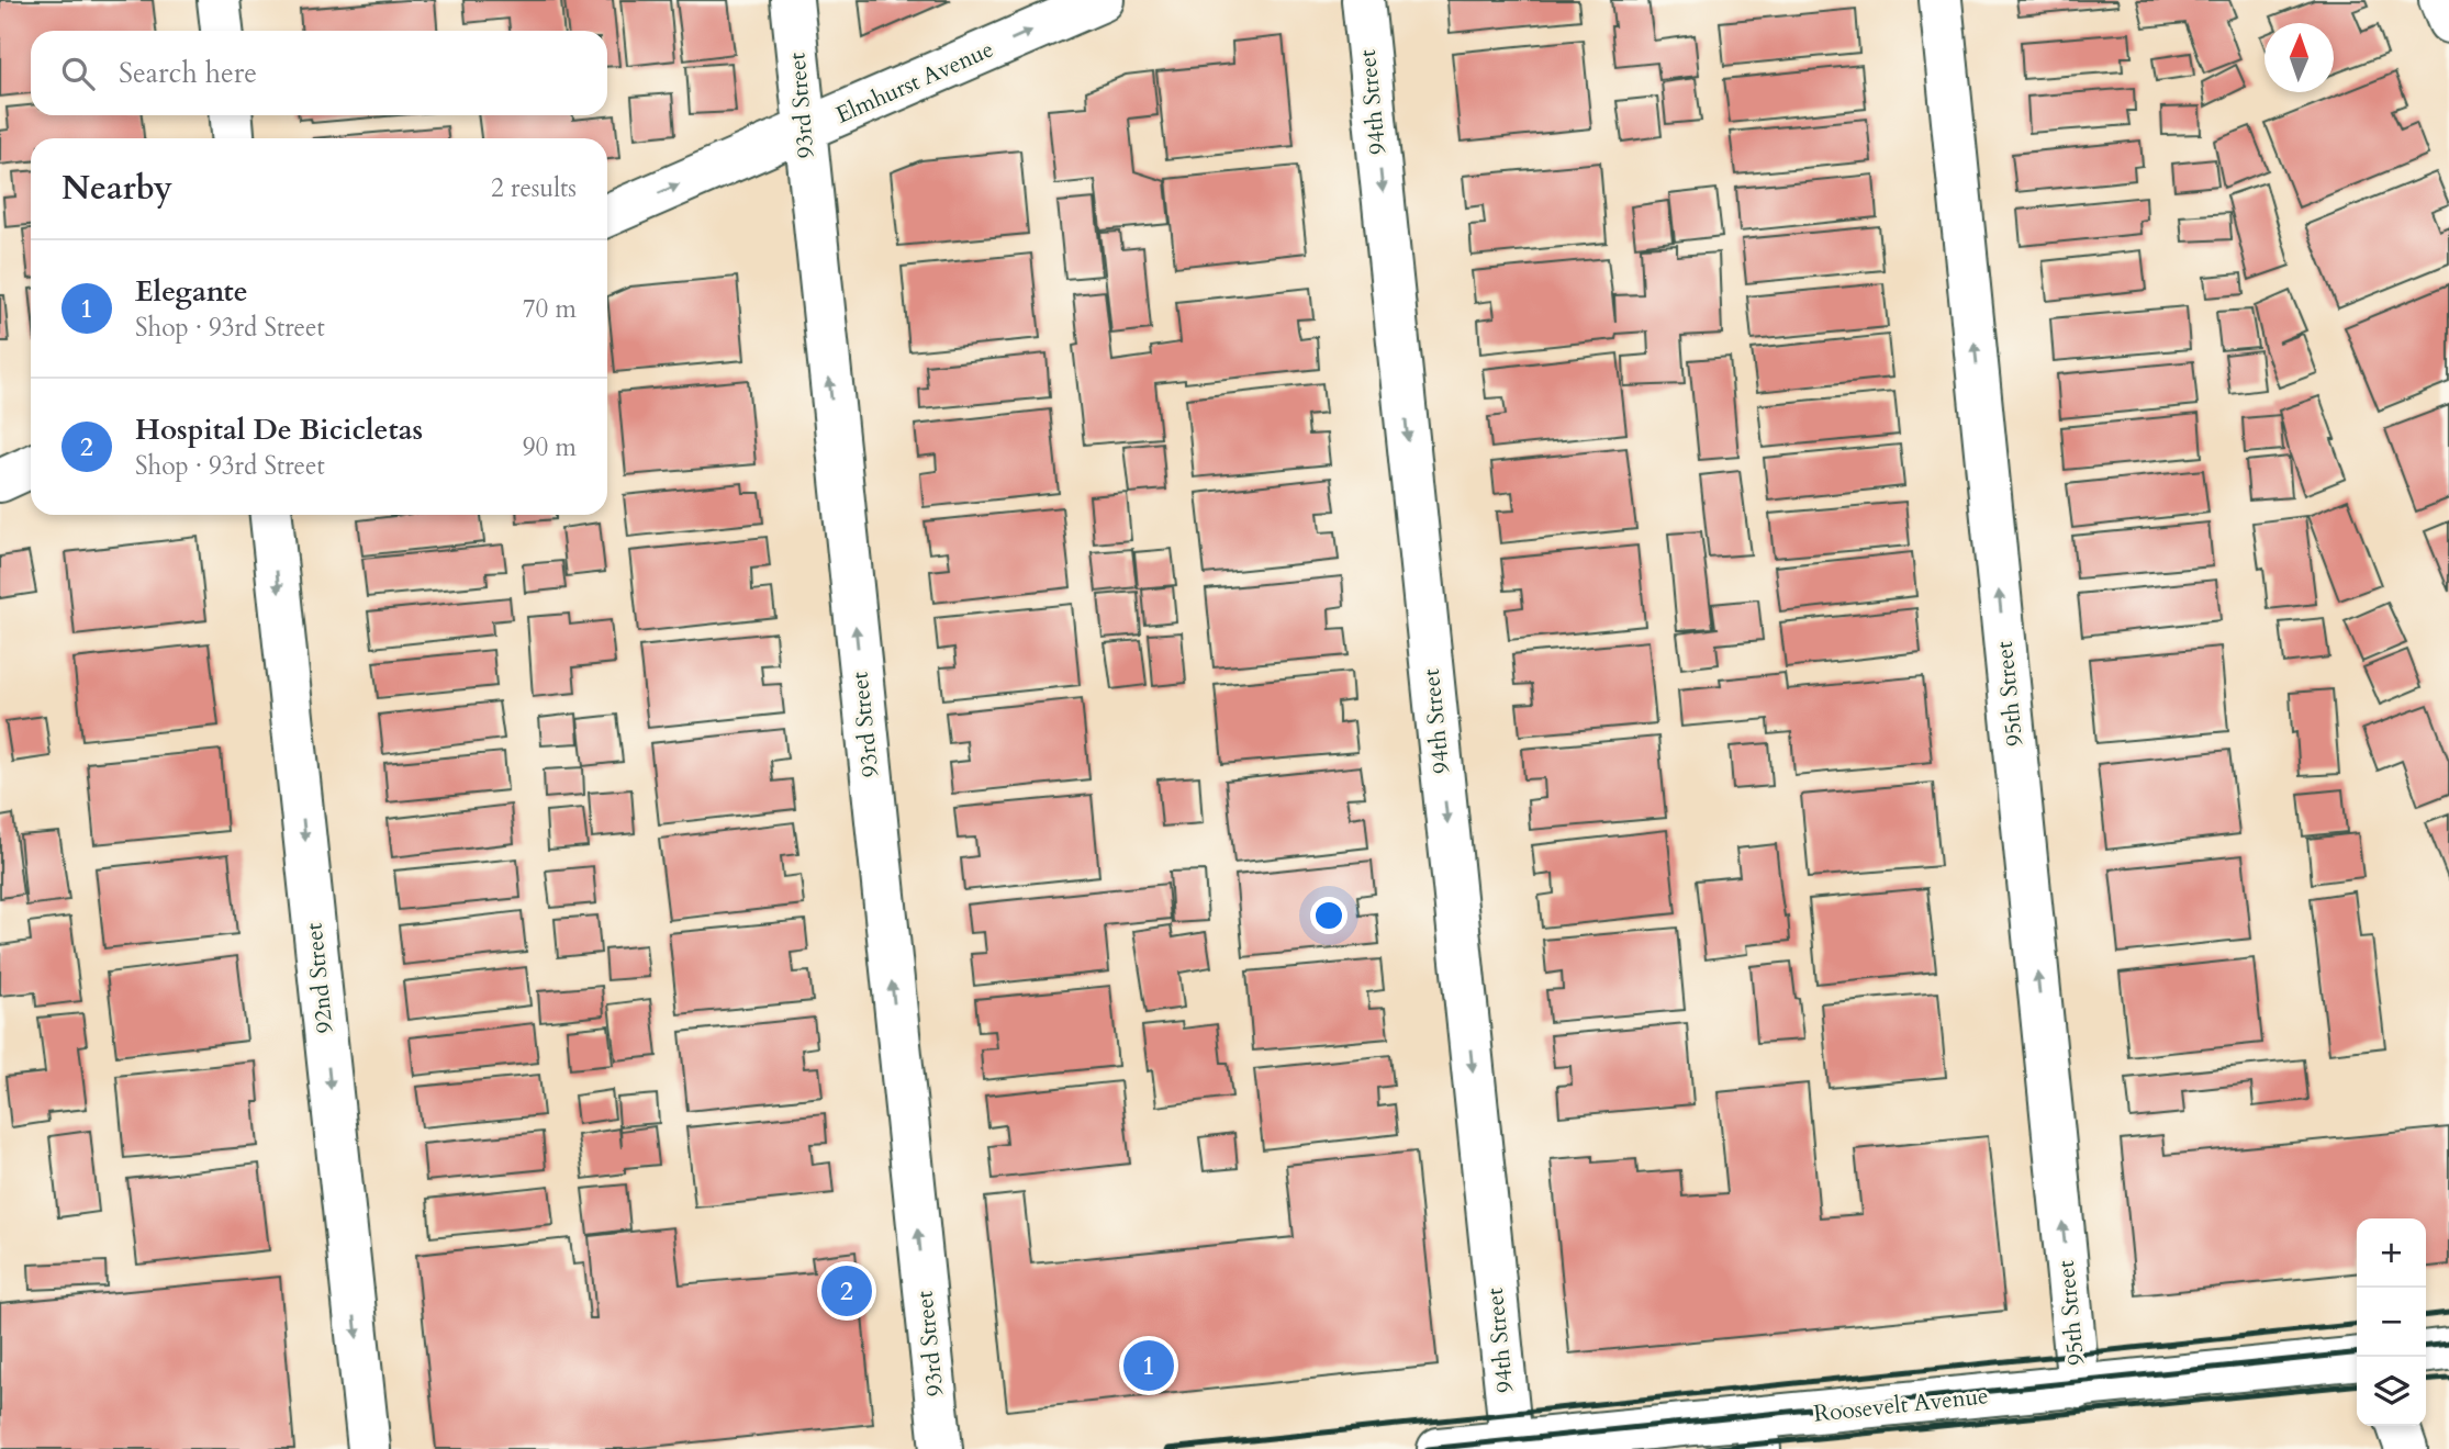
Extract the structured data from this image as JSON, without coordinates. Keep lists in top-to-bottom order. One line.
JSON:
{"streets":{"street":["Elmhurst Avenue","94th Street","93rd Street","95th Street","92nd Street","Roosevelt Avenue"]},"crossings":[["Elmhurst Avenue","93rd Street"],["94th Street","Roosevelt Avenue"],["95th Street","Roosevelt Avenue"]],"one_way":["Elmhurst Avenue","94th Street","93rd Street","95th Street","92nd Street"],"north":"top","page":{"search":"Search here","heading":["Nearby","2 results"],"list":[{"mark":"1","name":"Elegante","note":"Shop · 93rd Street","value":"70 m"},{"mark":"2","name":"Hospital De Bicicletas","note":"Shop · 93rd Street","value":"90 m"}],"map_buttons":["+","−"],"pins":["2","1"]}}
